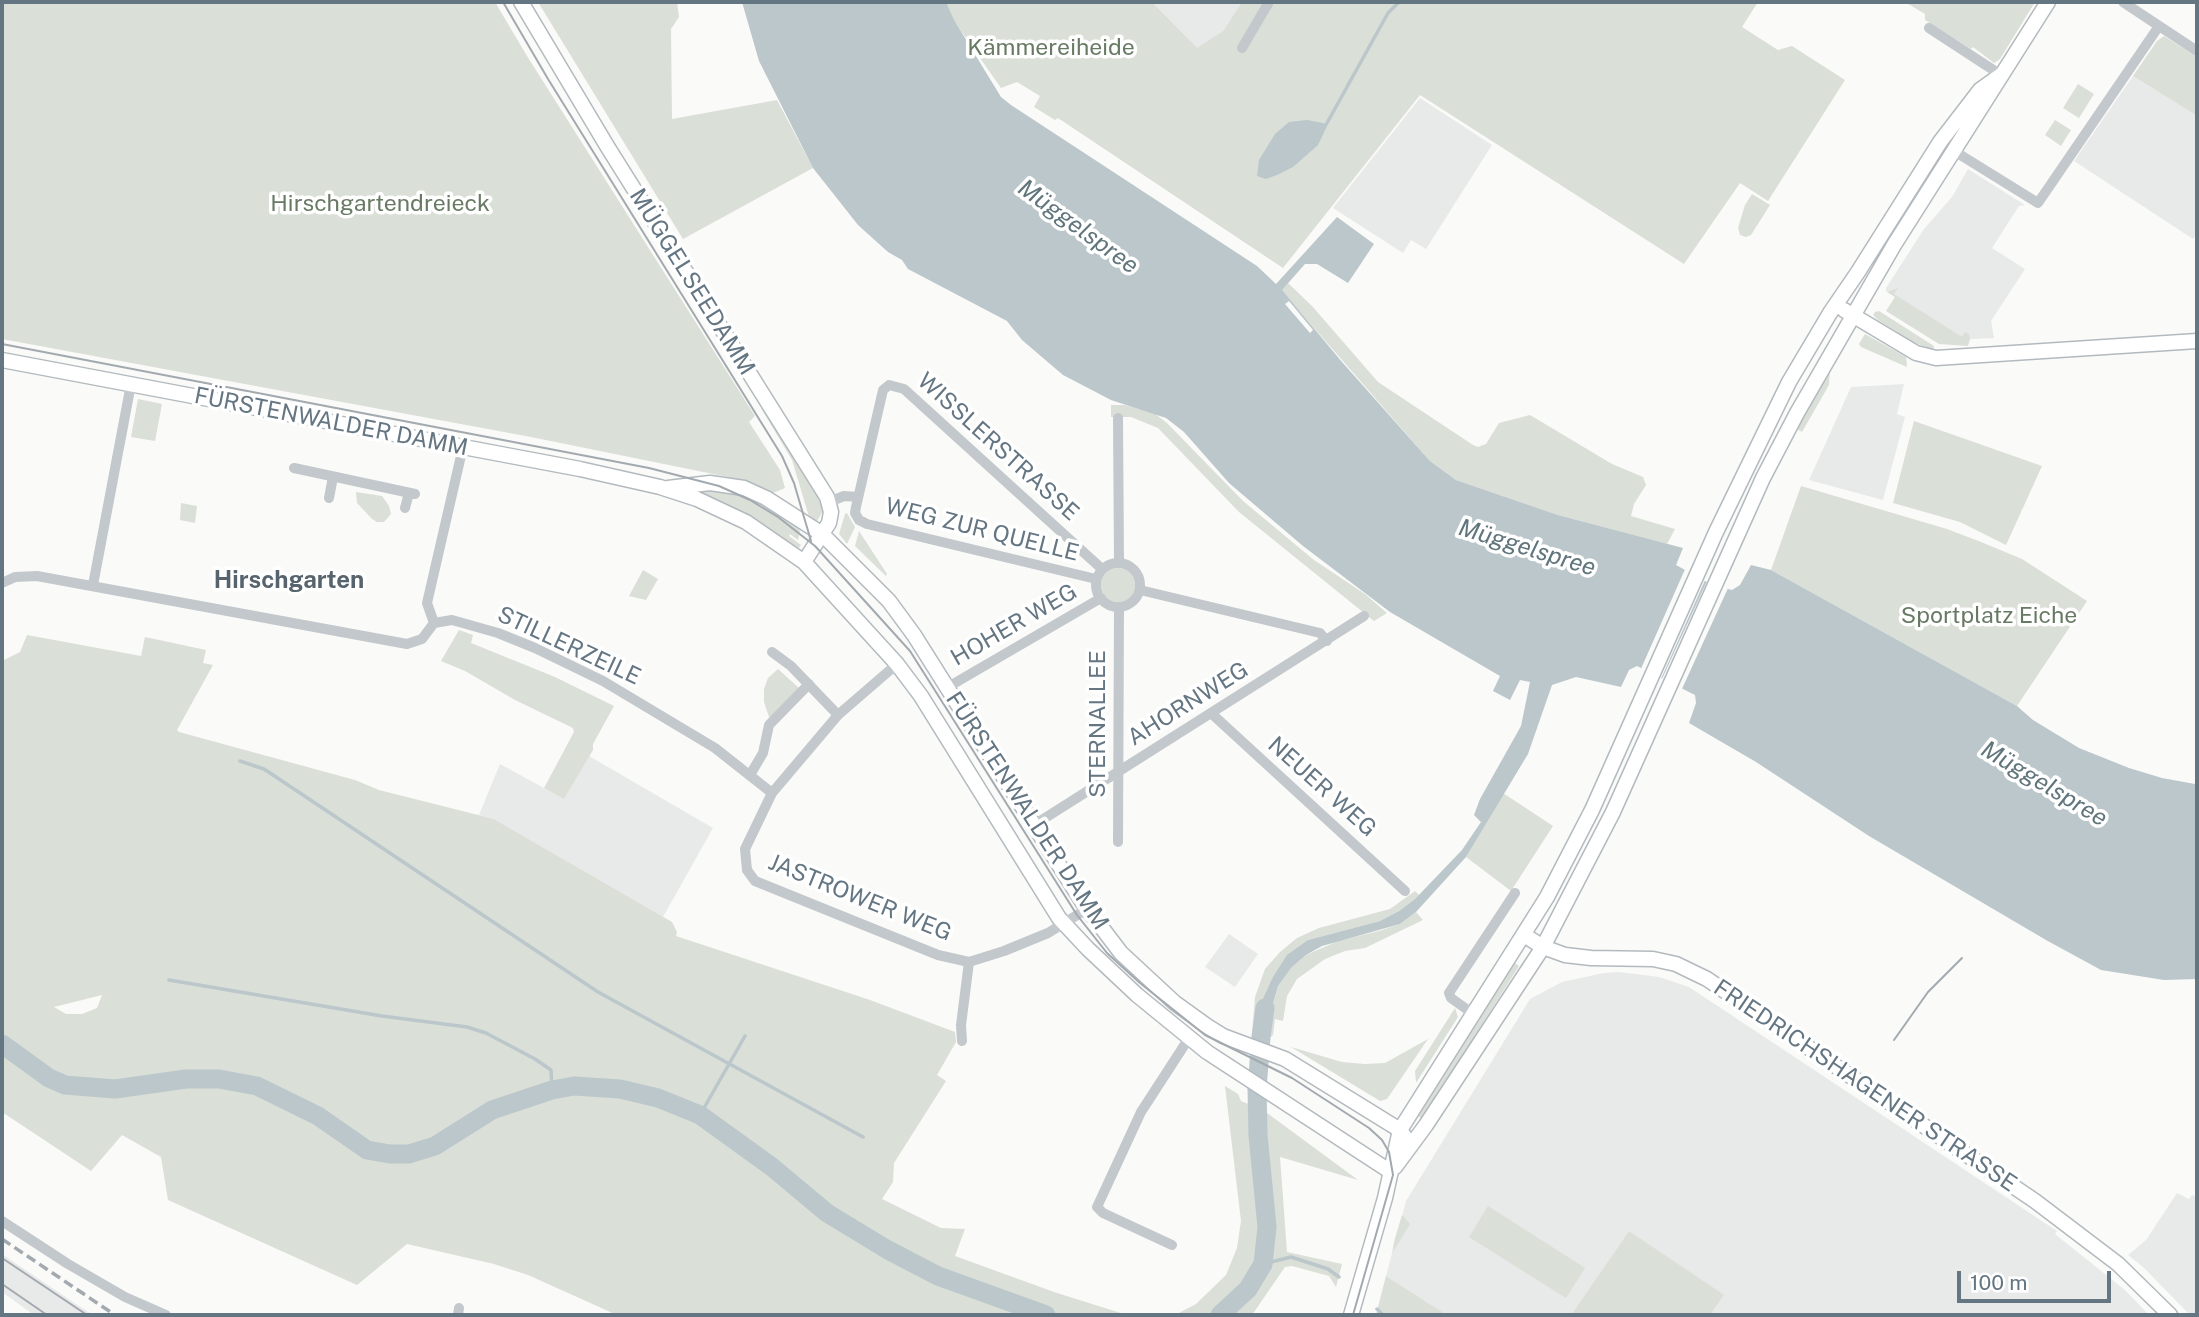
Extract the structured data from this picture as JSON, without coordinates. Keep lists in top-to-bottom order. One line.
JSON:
{"streets":{"main road":["MÜGGELSEEDAMM","FÜRSTENWALDER DAMM","FRIEDRICHSHAGENER STRASSE"],"street":["WISSLERSTRASSE","WEG ZUR QUELLE","HOHER WEG","STILLERZEILE","AHORNWEG","STERNALLEE","NEUER WEG","JASTROWER WEG"]},"crossings":[["FÜRSTENWALDER DAMM","HOHER WEG"],["FÜRSTENWALDER DAMM","AHORNWEG"],["FÜRSTENWALDER DAMM","JASTROWER WEG"],["WISSLERSTRASSE","WEG ZUR QUELLE"],["WISSLERSTRASSE","HOHER WEG"],["WISSLERSTRASSE","STERNALLEE"],["WEG ZUR QUELLE","HOHER WEG"],["WEG ZUR QUELLE","STERNALLEE"],["HOHER WEG","STERNALLEE"],["STILLERZEILE","JASTROWER WEG"],["AHORNWEG","STERNALLEE"],["AHORNWEG","NEUER WEG"]],"districts":["Hirschgarten"],"water":["Müggelspree"],"parks":["Kämmereiheide","Hirschgartendreieck","Sportplatz Eiche"],"scale_bar":"100 m"}
